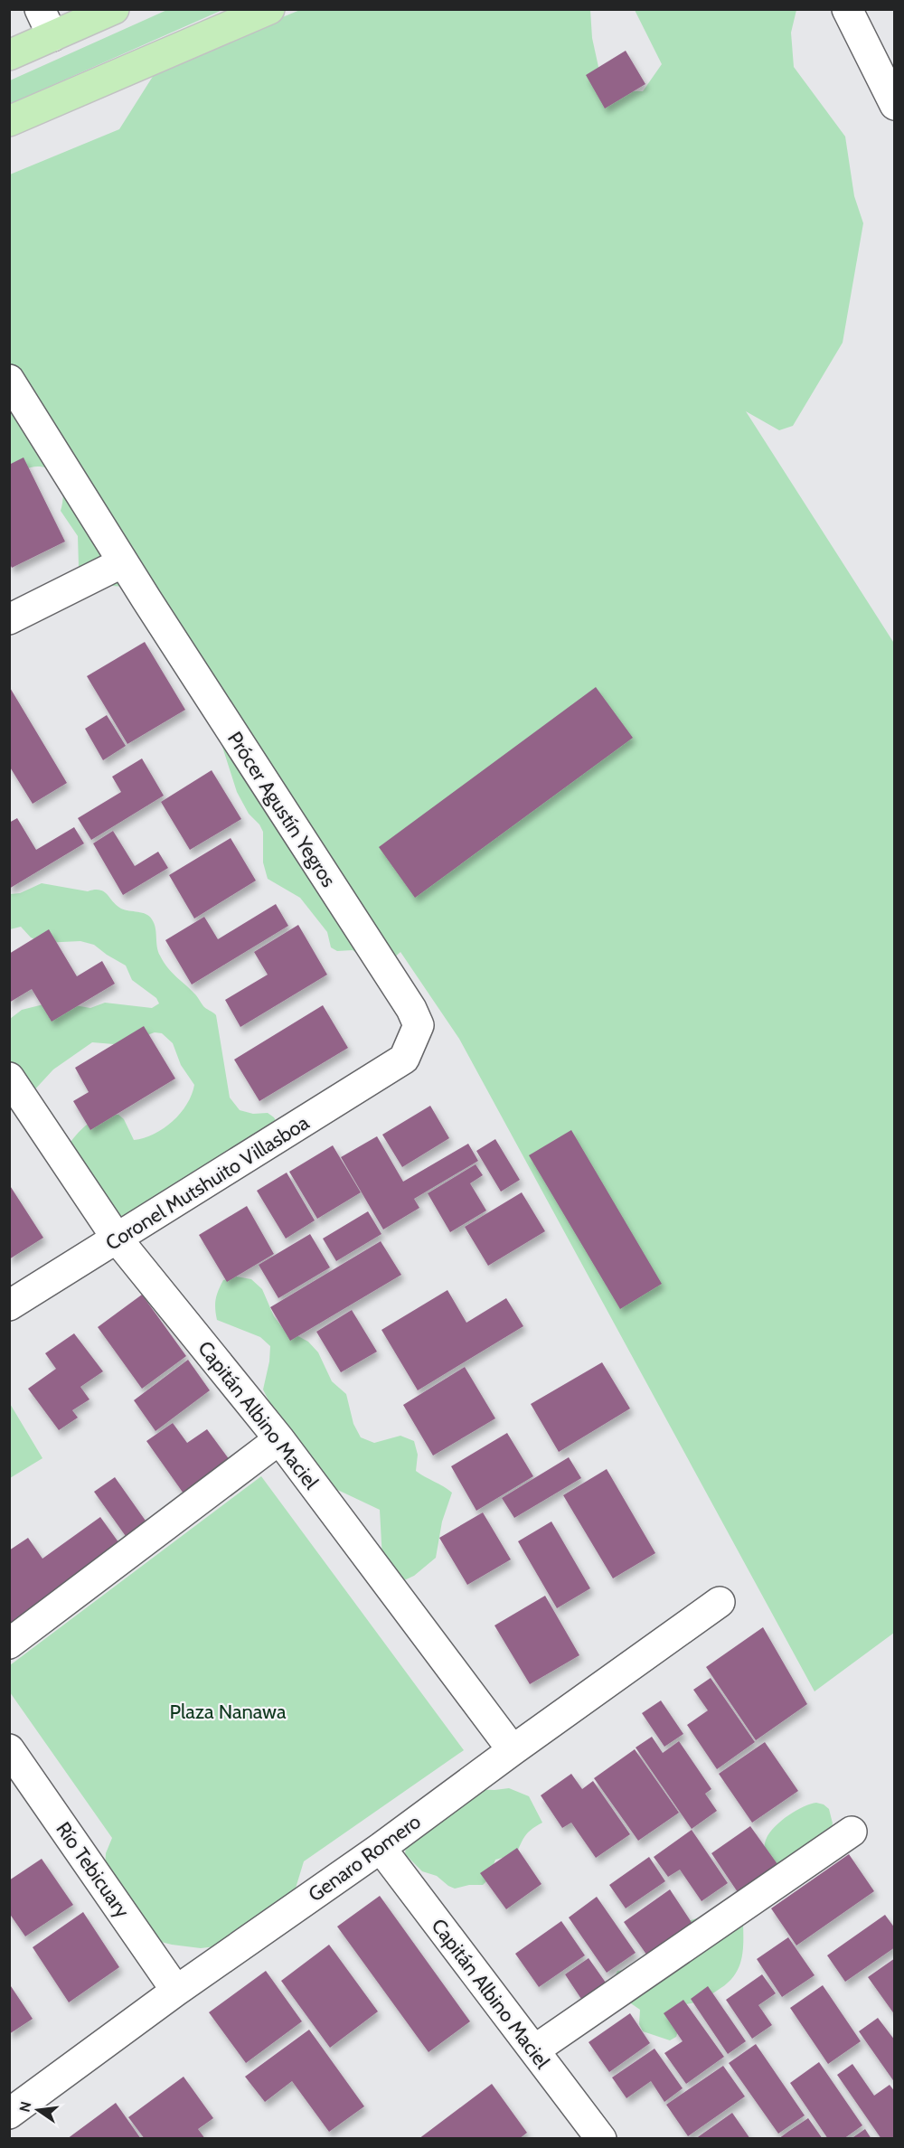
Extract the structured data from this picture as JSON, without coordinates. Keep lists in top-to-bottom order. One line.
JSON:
{"streets":{"street":["Prócer Agustín Yegros","Coronel Mutshuito Villasboa","Capitán Albino Maciel","Genaro Romero","Río Tebicuary"]},"crossings":[["Prócer Agustín Yegros","Coronel Mutshuito Villasboa"],["Coronel Mutshuito Villasboa","Capitán Albino Maciel"],["Capitán Albino Maciel","Genaro Romero"],["Genaro Romero","Río Tebicuary"]],"parks":["Plaza Nanawa"],"north":"left"}
